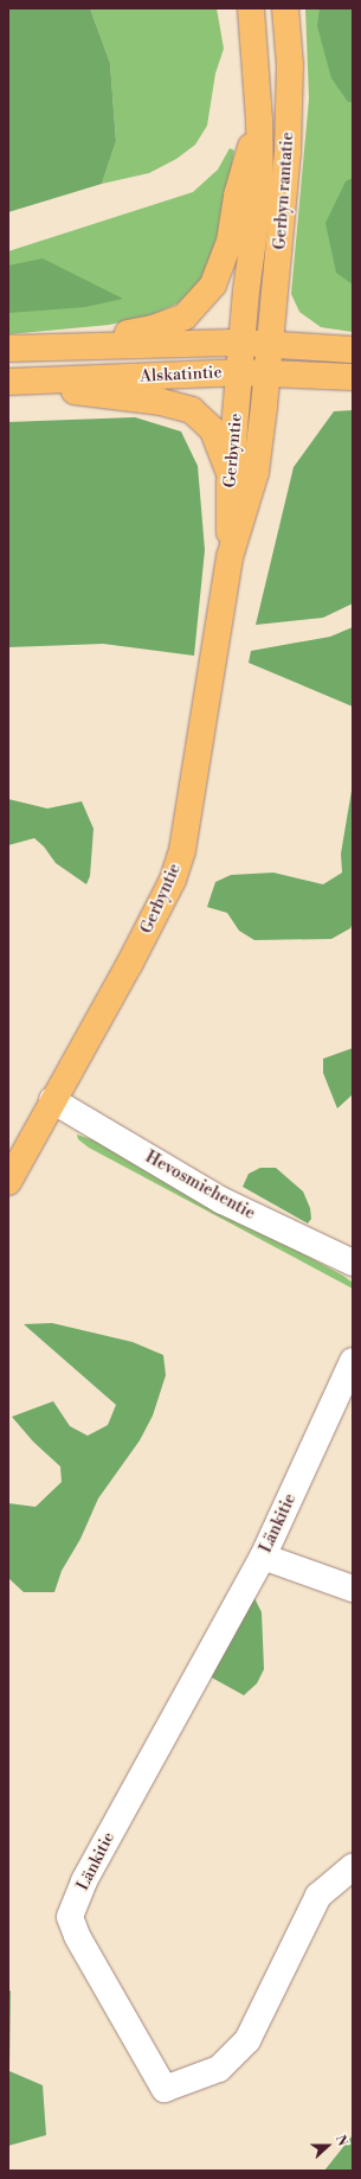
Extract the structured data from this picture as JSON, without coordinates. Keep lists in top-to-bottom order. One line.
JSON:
{"streets":{"main road":["Gerbyn rantatie","Alskatintie","Gerbyntie"],"street":["Hevosmiehentie","Länkitie"]},"crossings":[["Gerbyn rantatie","Alskatintie"],["Gerbyn rantatie","Gerbyntie"],["Alskatintie","Gerbyntie"],["Gerbyntie","Hevosmiehentie"]],"north":"right"}
